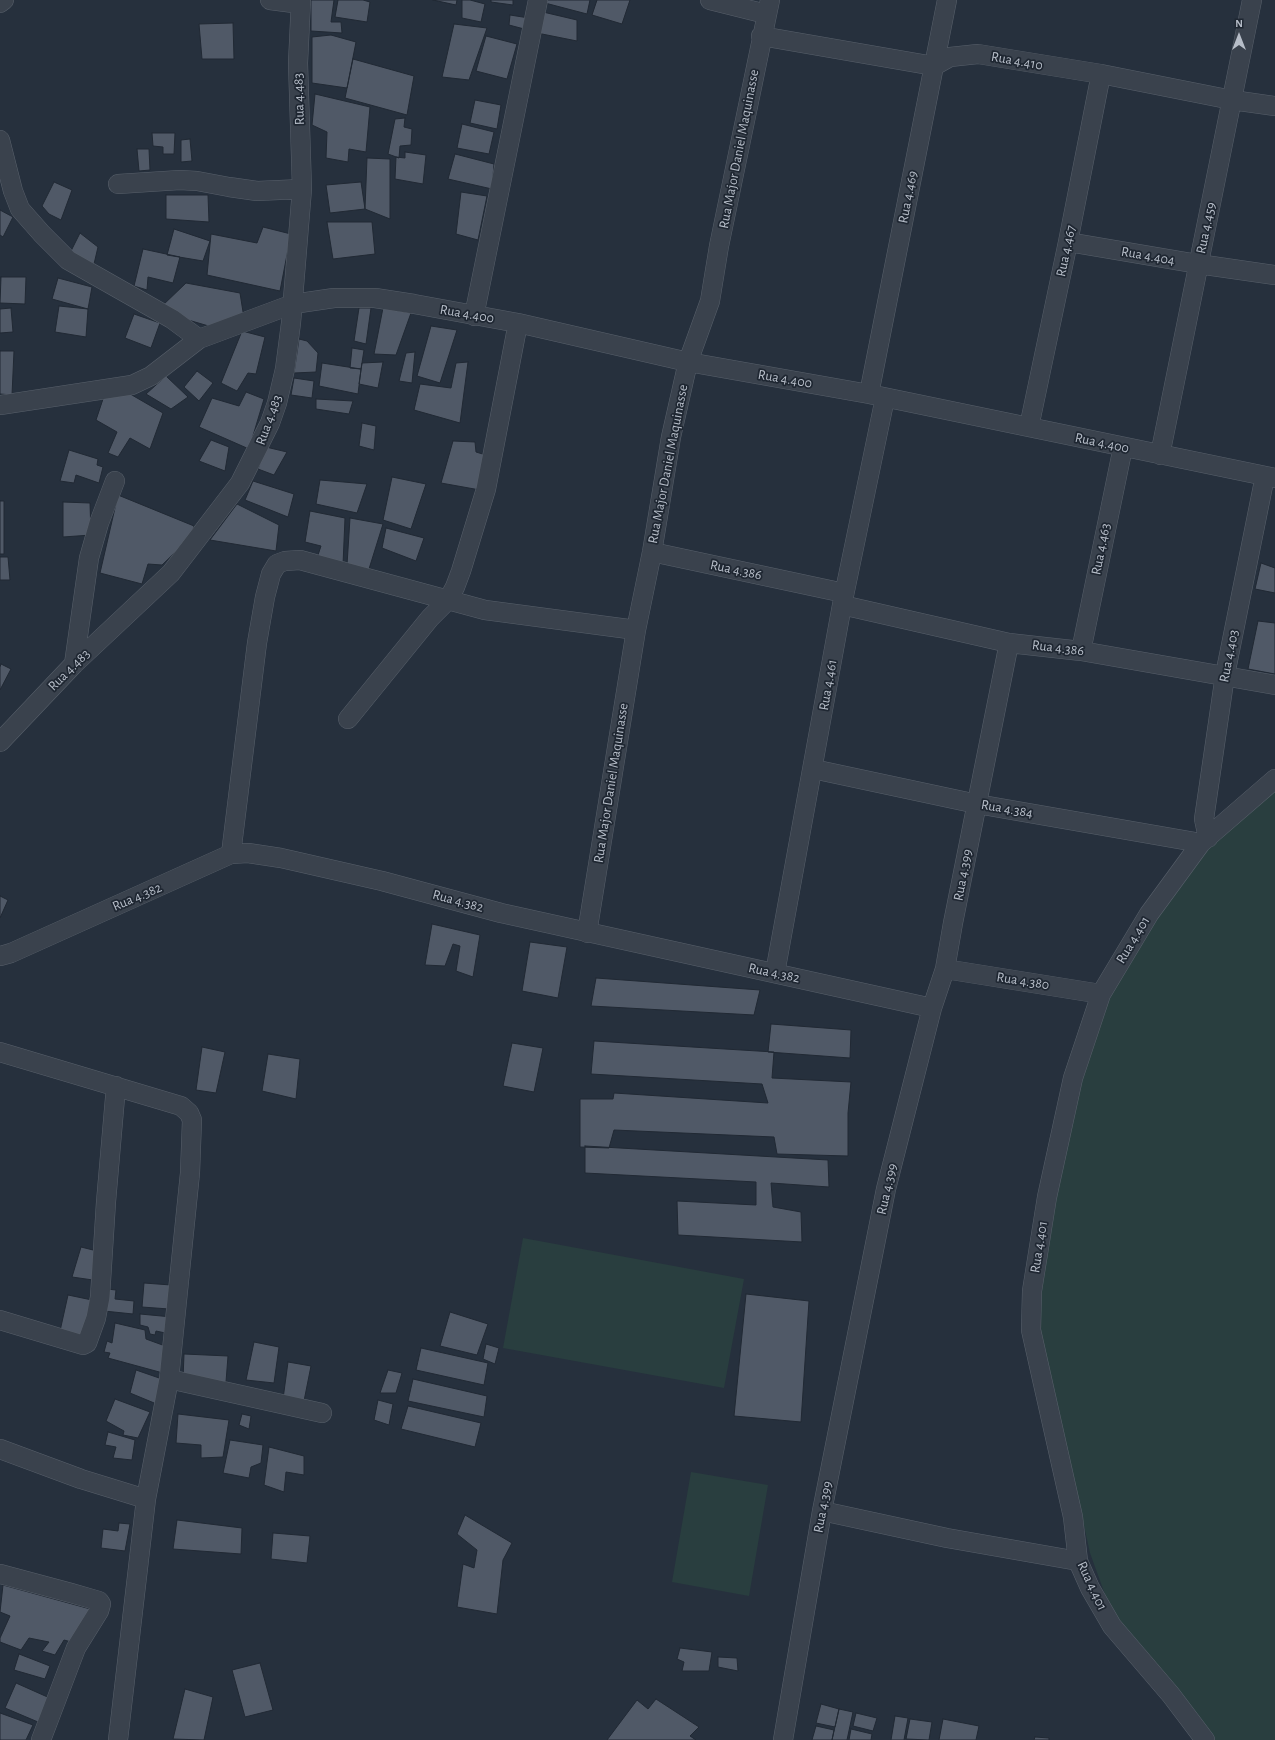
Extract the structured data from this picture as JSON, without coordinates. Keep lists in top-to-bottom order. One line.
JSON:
{"streets":{"street":["Rua 4.410","Rua 4.483","Rua Major Daniel Maquinasse","Rua 4.469","Rua 4.459","Rua 4.467","Rua 4.404","Rua 4.400","Rua 4.463","Rua 4.386","Rua 4.403","Rua 4.461","Rua 4.384","Rua 4.399","Rua 4.382","Rua 4.401","Rua 4.380"]},"crossings":[["Rua 4.410","Rua 4.469"],["Rua 4.410","Rua 4.459"],["Rua 4.410","Rua 4.467"],["Rua 4.483","Rua 4.400"],["Rua Major Daniel Maquinasse","Rua 4.400"],["Rua Major Daniel Maquinasse","Rua 4.386"],["Rua Major Daniel Maquinasse","Rua 4.382"],["Rua 4.469","Rua 4.400"],["Rua 4.469","Rua 4.461"],["Rua 4.459","Rua 4.404"],["Rua 4.459","Rua 4.400"],["Rua 4.467","Rua 4.404"],["Rua 4.467","Rua 4.400"],["Rua 4.400","Rua 4.463"],["Rua 4.400","Rua 4.403"],["Rua 4.400","Rua 4.461"],["Rua 4.463","Rua 4.386"],["Rua 4.386","Rua 4.403"],["Rua 4.386","Rua 4.461"],["Rua 4.386","Rua 4.399"],["Rua 4.403","Rua 4.384"],["Rua 4.403","Rua 4.401"],["Rua 4.461","Rua 4.384"],["Rua 4.461","Rua 4.382"],["Rua 4.384","Rua 4.399"],["Rua 4.384","Rua 4.401"],["Rua 4.399","Rua 4.382"],["Rua 4.399","Rua 4.380"],["Rua 4.401","Rua 4.380"]],"north":"top"}
